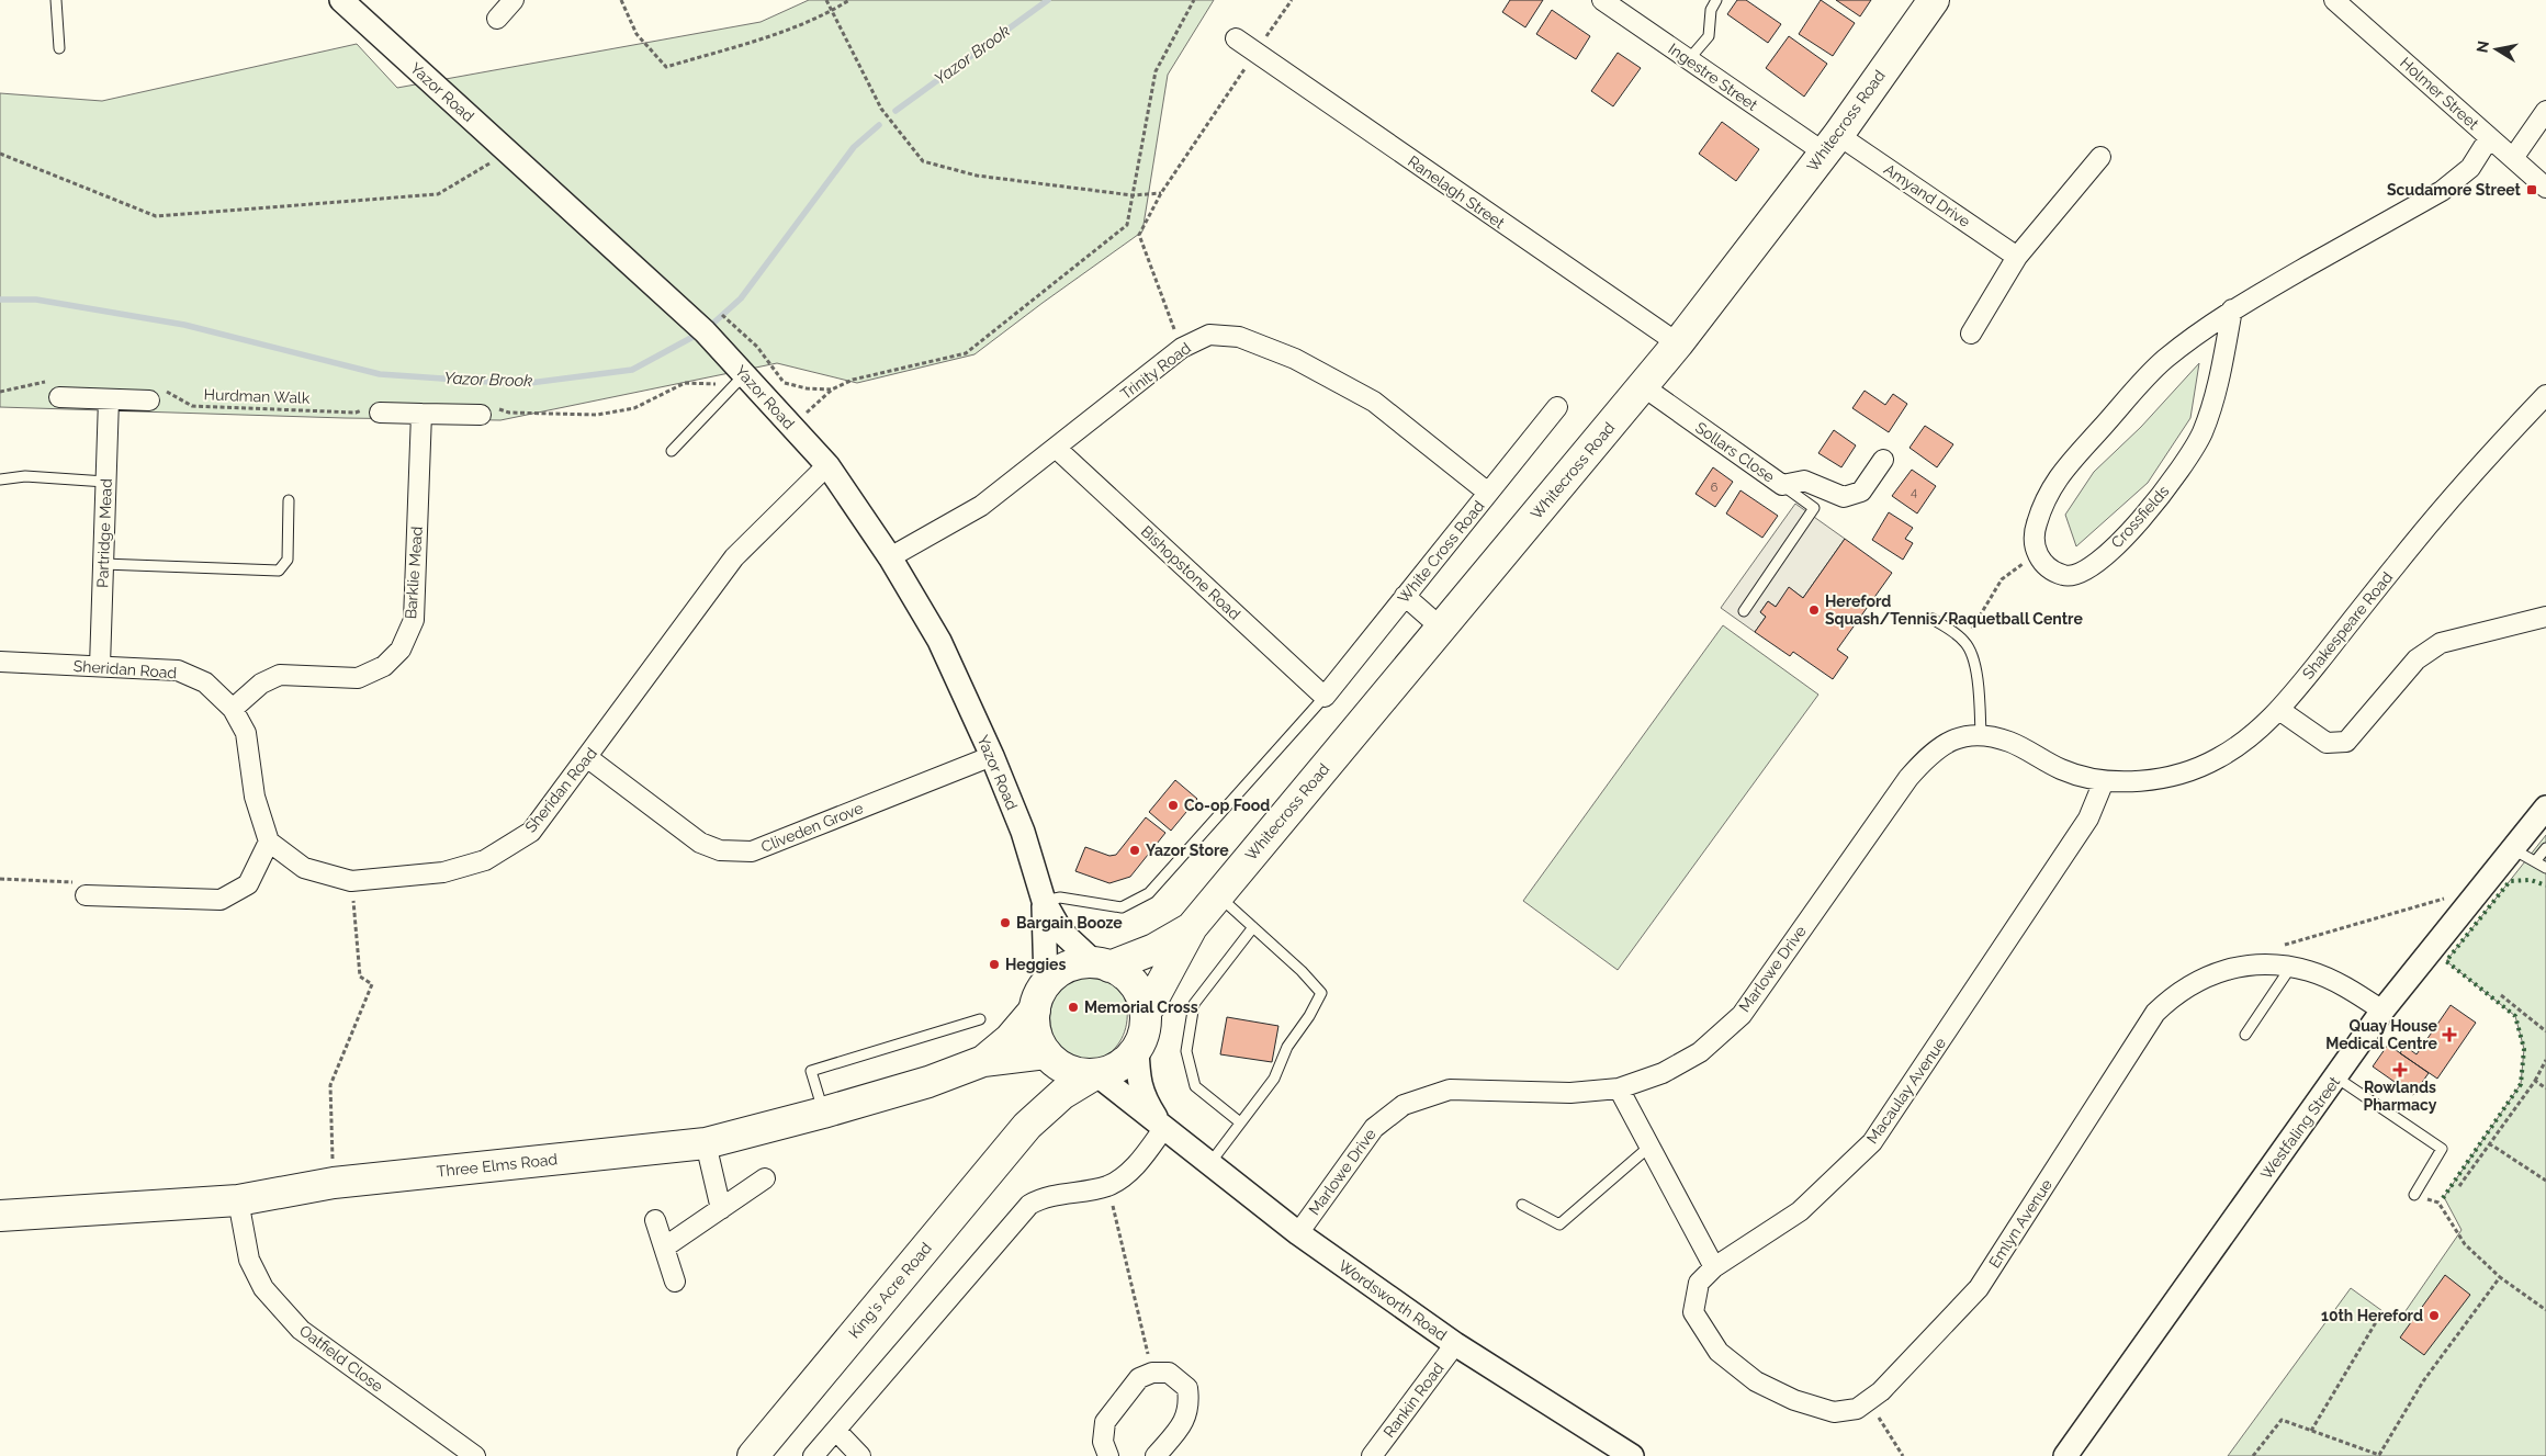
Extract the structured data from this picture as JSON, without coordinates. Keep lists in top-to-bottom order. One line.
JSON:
{"streets":{"main road":["Whitecross Road","Three Elms Road","King's Acre Road"],"street":["Ingestre Street","Yazor Road","Holmer Street","Ranelagh Street","Amyand Drive","Trinity Road","Sollars Close","Crossfields","Partridge Mead","White Cross Road","Barklie Mead","Bishopstone Road","Shakespeare Road","Sheridan Road","Cliveden Grove","Marlowe Drive","Macaulay Avenue","Westfaling Street","Emlyn Avenue","Wordsworth Road","Oatfield Close","Rankin Road"],"path":["Hurdman Walk"]},"crossings":[["Ingestre Street","Whitecross Road"],["Ingestre Street","Amyand Drive"],["Yazor Road","Whitecross Road"],["Yazor Road","Trinity Road"],["Yazor Road","Sheridan Road"],["Yazor Road","Cliveden Grove"],["Yazor Road","Three Elms Road"],["Yazor Road","King's Acre Road"],["Yazor Road","Wordsworth Road"],["Whitecross Road","Ranelagh Street"],["Whitecross Road","Amyand Drive"],["Whitecross Road","Sollars Close"],["Whitecross Road","Three Elms Road"],["Whitecross Road","King's Acre Road"],["Whitecross Road","Wordsworth Road"],["Trinity Road","White Cross Road"],["Trinity Road","Bishopstone Road"],["Partridge Mead","Sheridan Road"],["White Cross Road","Bishopstone Road"],["Barklie Mead","Sheridan Road"],["Shakespeare Road","Marlowe Drive"],["Shakespeare Road","Macaulay Avenue"],["Sheridan Road","Cliveden Grove"],["Marlowe Drive","Macaulay Avenue"],["Marlowe Drive","Wordsworth Road"],["Macaulay Avenue","Emlyn Avenue"],["Westfaling Street","Emlyn Avenue"],["Three Elms Road","King's Acre Road"],["Three Elms Road","Wordsworth Road"],["Three Elms Road","Oatfield Close"],["King's Acre Road","Wordsworth Road"],["Wordsworth Road","Rankin Road"]],"water":["Yazor Brook"],"places":{"transit":["Scudamore Street"],"other":["Hereford Squash/Tennis/Raquetball Centre","Co-op Food","Yazor Store","Bargain Booze","Heggies","Memorial Cross","10th Hereford"],"health":["Quay House Medical Centre","Rowlands Pharmacy"]},"house_numbers":["6","4"],"north":"left"}
